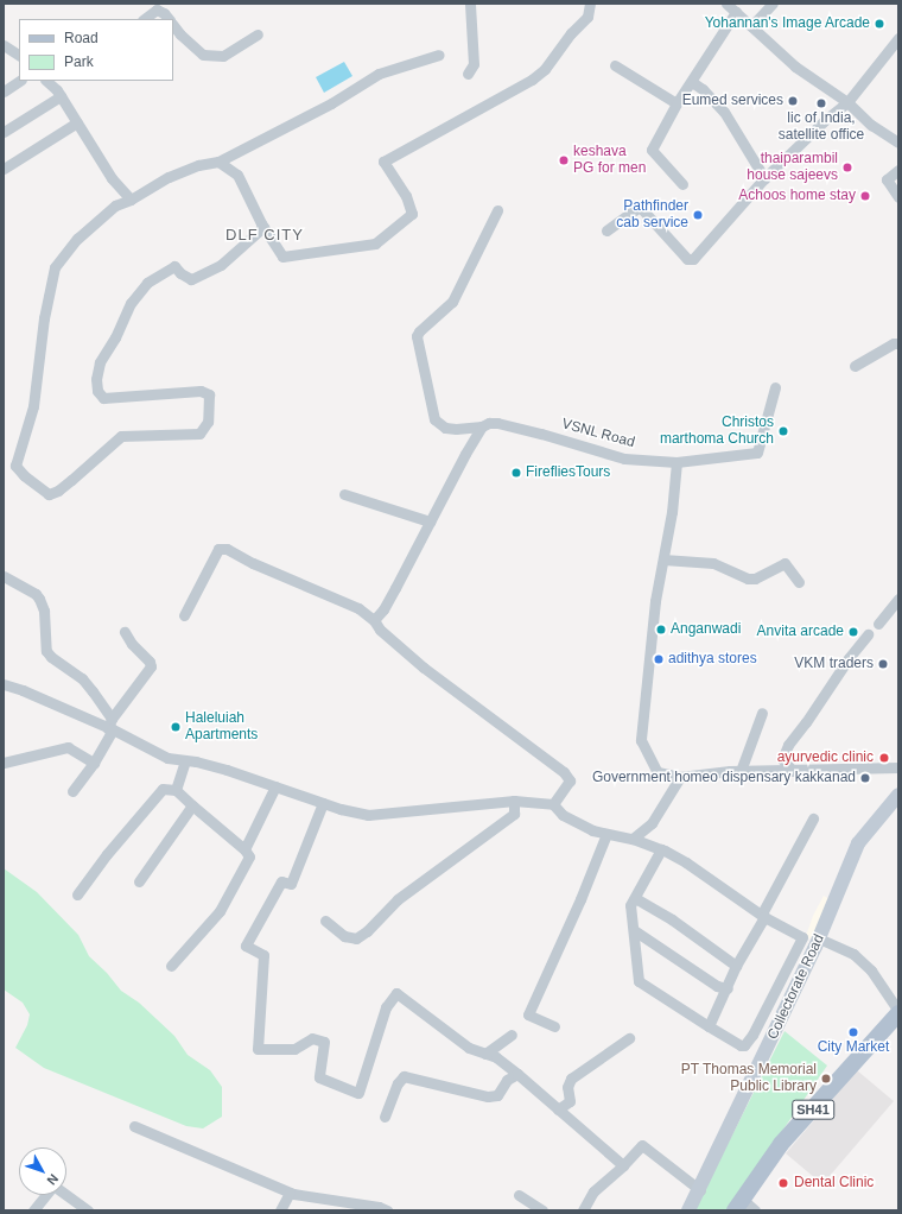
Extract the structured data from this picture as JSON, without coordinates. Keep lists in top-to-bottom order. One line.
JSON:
{"streets":{"main road":["SH41"],"street":["VSNL Road","Collectorate Road"]},"districts":["DLF CITY"],"places":["Yohannan's Image Arcade","Eumed services","lic of India, satellite office","keshava PG for men","thaiparambil house sajeevs","Achoos home stay","Pathfinder cab service","Christos marthoma Church","FirefliesTours","Anganwadi","Anvita arcade","adithya stores","VKM traders","Haleluiah Apartments","ayurvedic clinic","Government homeo dispensary kakkanad","City Market","PT Thomas Memorial Public Library","Dental Clinic"],"legend":["Road","Park"],"north":"bottom right"}
